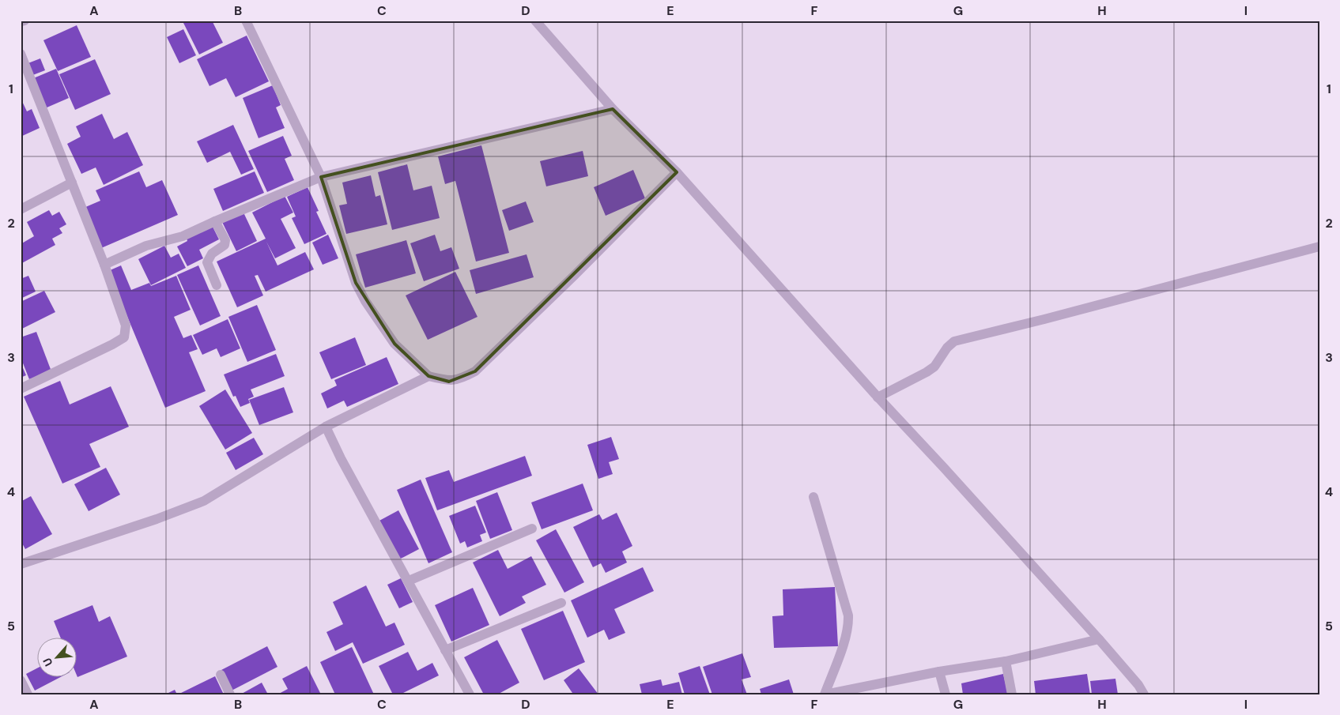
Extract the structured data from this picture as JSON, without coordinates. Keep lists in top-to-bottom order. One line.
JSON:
{"north":"bottom left","grid":{"columns":["A","B","C","D","E","F","G","H","I"],"rows":["1","2","3","4","5"]}}
